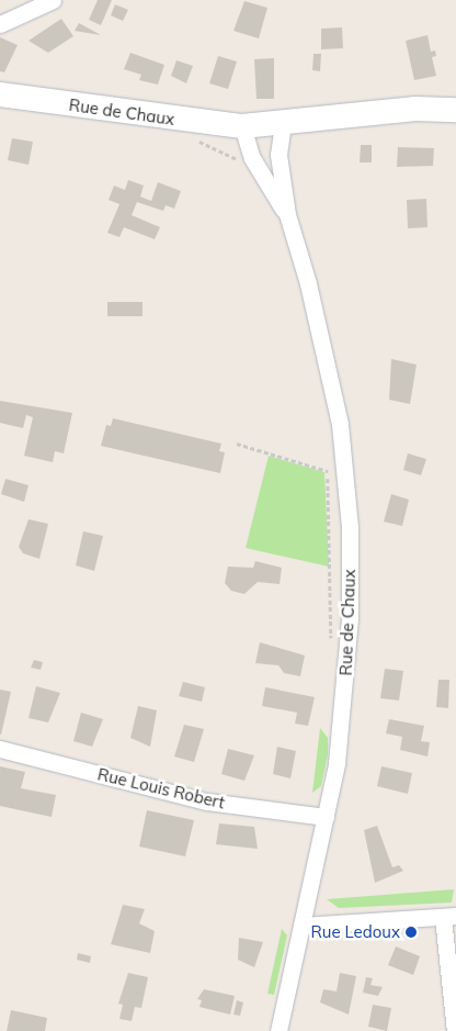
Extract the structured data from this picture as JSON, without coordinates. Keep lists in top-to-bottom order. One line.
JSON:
{"streets":{"street":["Rue de Chaux","Rue Louis Robert"]},"crossings":[["Rue de Chaux","Rue Louis Robert"]],"places":["Rue Ledoux"]}
